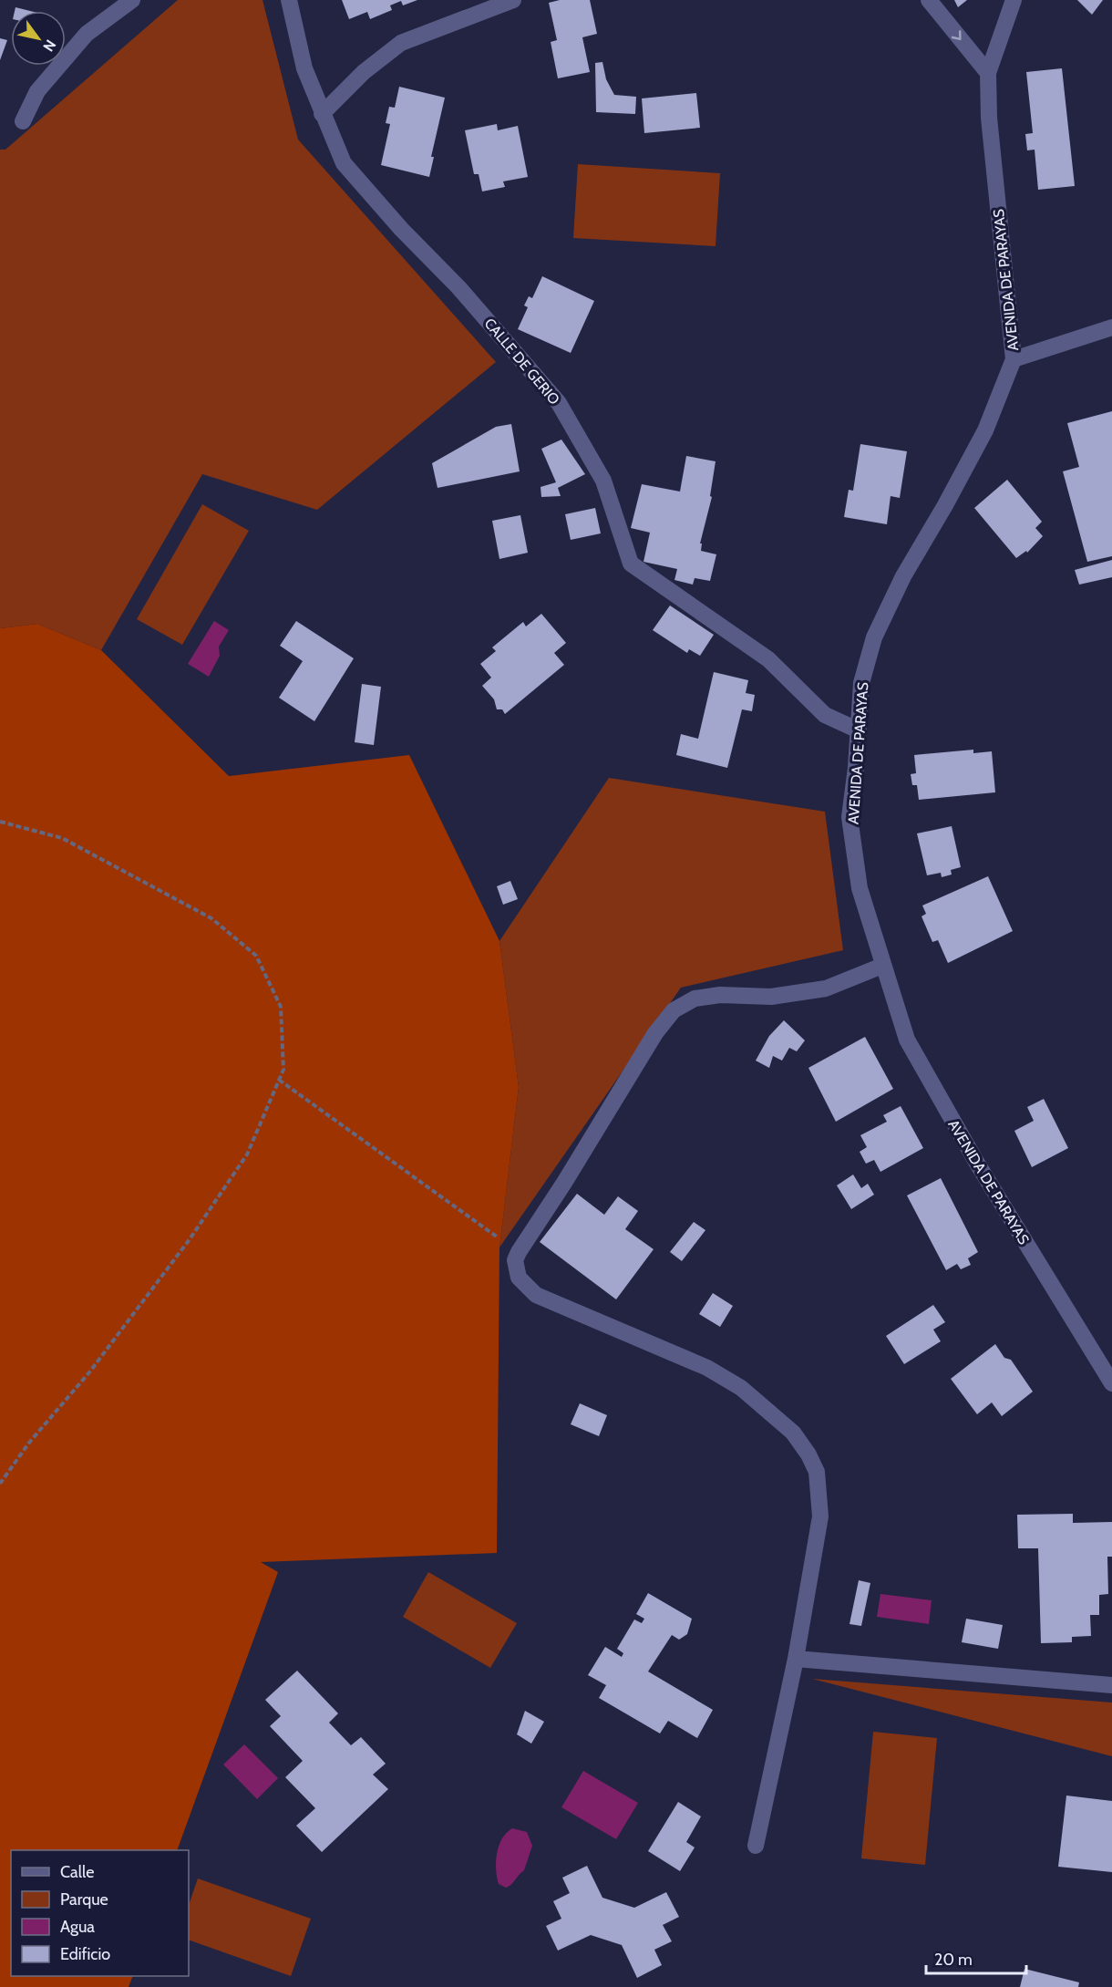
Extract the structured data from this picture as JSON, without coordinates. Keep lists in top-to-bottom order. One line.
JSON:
{"streets":{"street":["AVENIDA DE PARAYAS","CALLE DE GERIO"]},"crossings":[["AVENIDA DE PARAYAS","CALLE DE GERIO"]],"legend":["Calle","Parque","Agua","Edificio"],"scale_bar":"20 m","north":"bottom right"}
